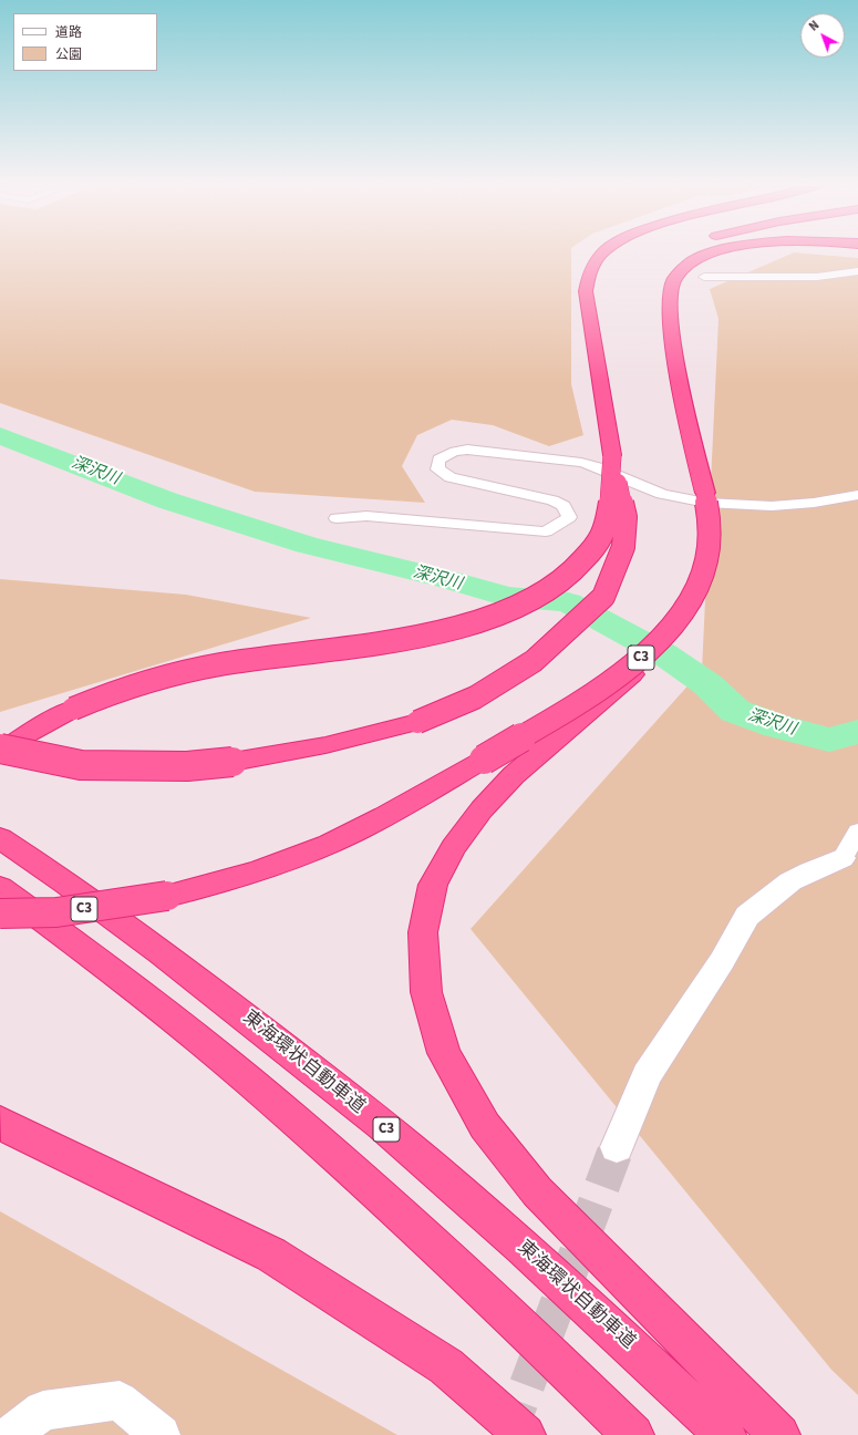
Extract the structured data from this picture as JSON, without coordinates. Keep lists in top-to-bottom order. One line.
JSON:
{"streets":{"highway":["C3","東海環状自動車道"]},"water":["深沢川"],"legend":["道路","公園"],"north":"top left"}
